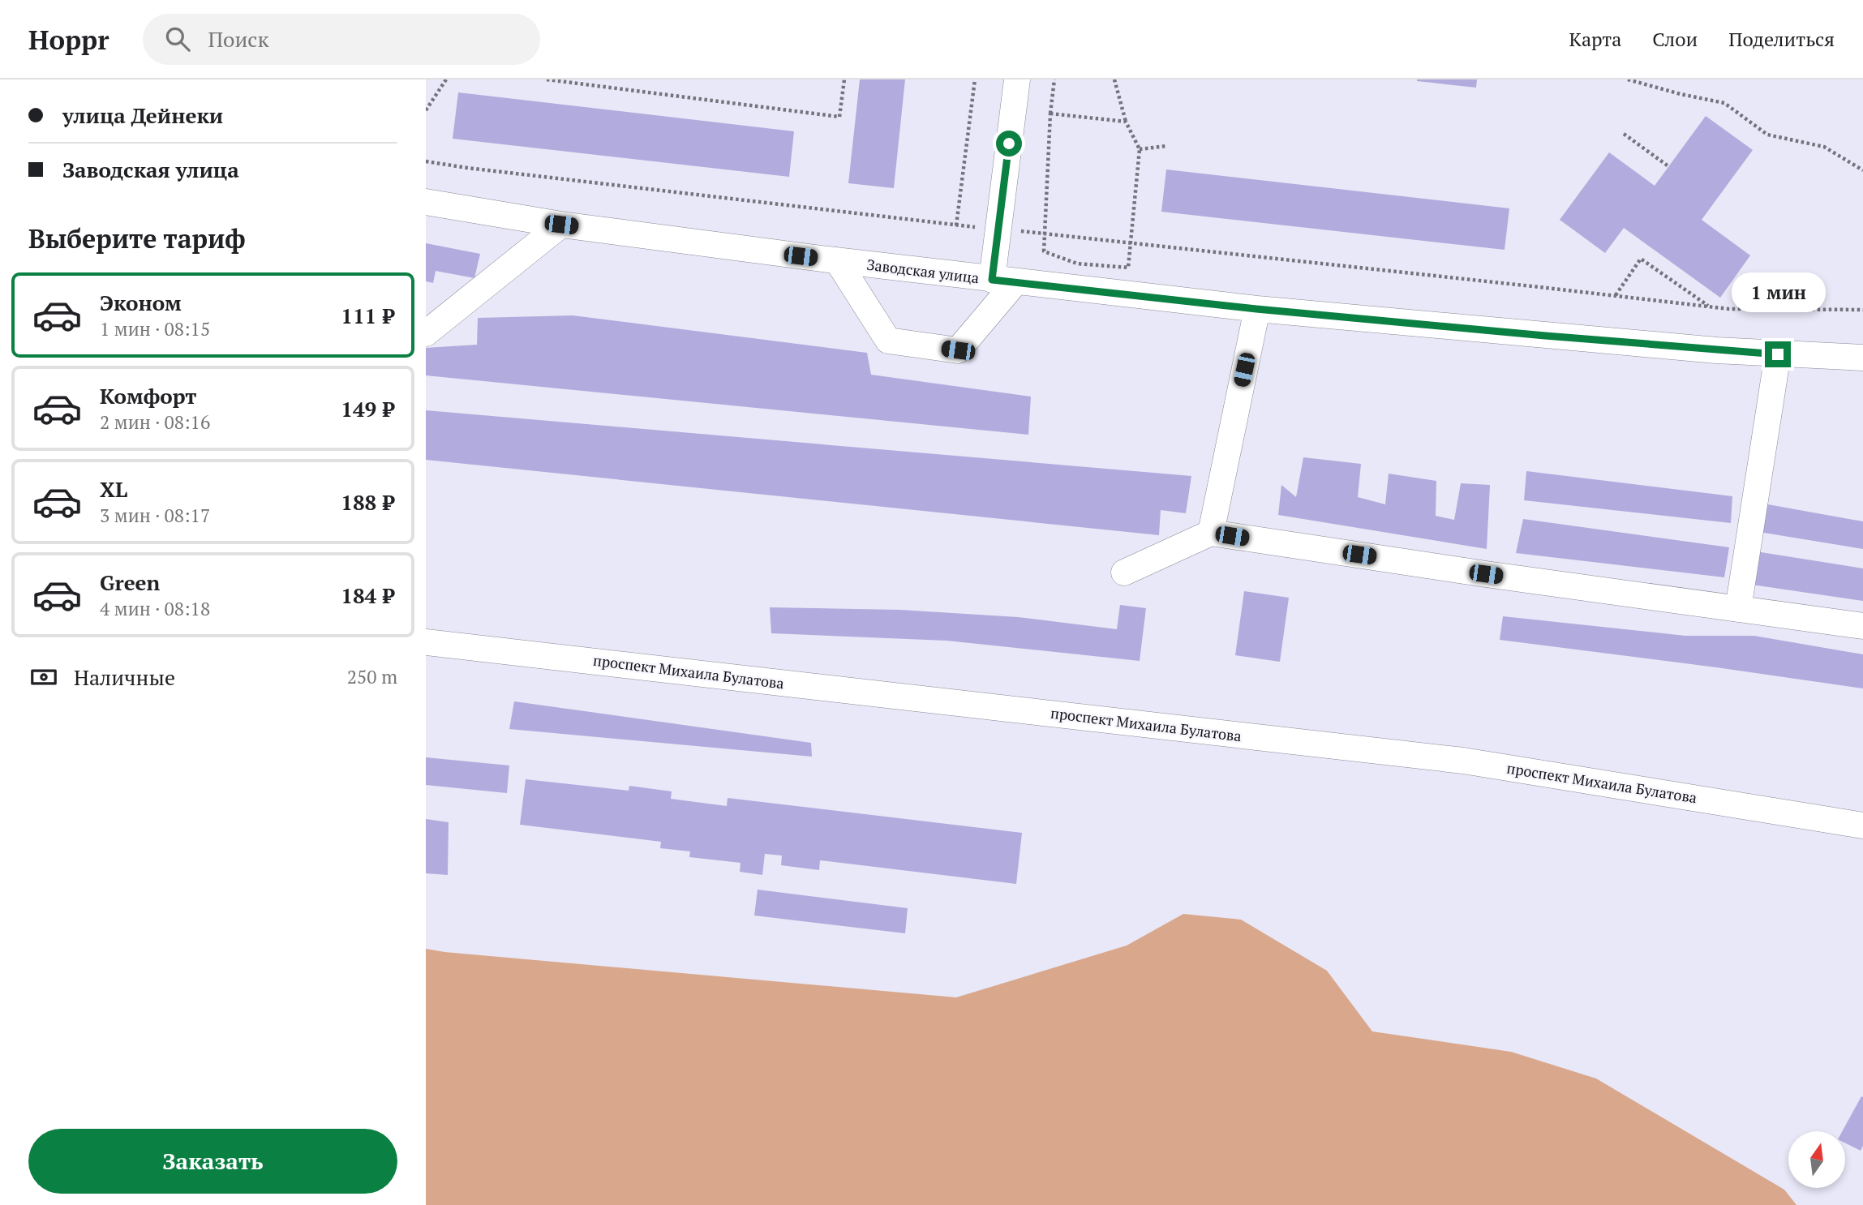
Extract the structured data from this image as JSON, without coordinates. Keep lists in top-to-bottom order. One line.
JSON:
{"streets":{"street":["Заводская улица","проспект Михаила Булатова"]},"north":"top","page":{"header":"Hoppr","search":"Поиск","nav":["Карта","Слои","Поделиться"],"banner":["улица Дейнеки","Заводская улица"],"heading":"Выберите тариф","list":[{"name":"Эконом","note":"1 мин · 08:15","value":"111 ₽"},{"name":"Комфорт","note":"2 мин · 08:16","value":"149 ₽"},{"name":"XL","note":"3 мин · 08:17","value":"188 ₽"},{"name":"Green","note":"4 мин · 08:18","value":"184 ₽"}],"bubble":"1 мин","pay":["Наличные","250 m"],"buttons":"Заказать"}}
